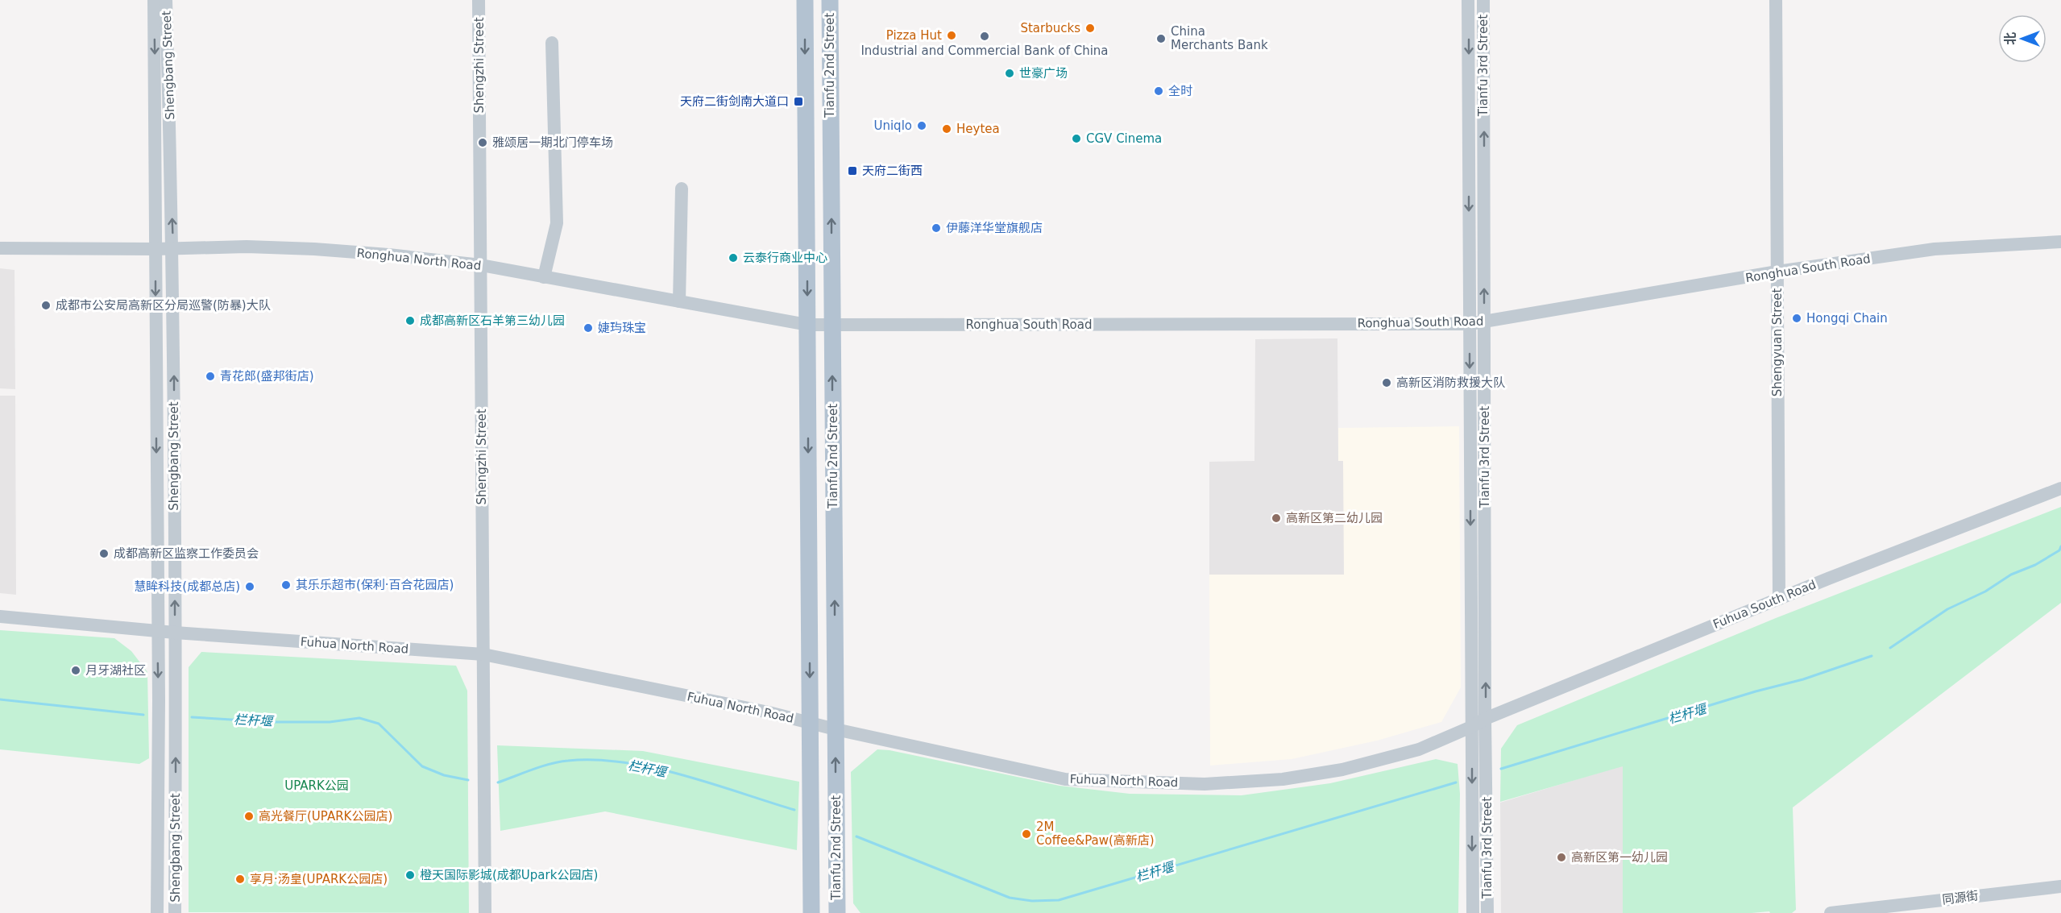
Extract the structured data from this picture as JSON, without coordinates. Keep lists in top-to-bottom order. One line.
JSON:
{"streets":{"main road":["Tianfu 2nd Street"],"street":["Shengbang Street","Shengzhi Street","Tianfu 3rd Street","Ronghua North Road","Ronghua South Road","Shengyuan Street","Fuhua South Road","Fuhua North Road","同源街"]},"crossings":[["Shengbang Street","Ronghua North Road"],["Shengbang Street","Fuhua North Road"],["Shengzhi Street","Ronghua North Road"],["Shengzhi Street","Fuhua North Road"],["Tianfu 2nd Street","Ronghua North Road"],["Tianfu 2nd Street","Ronghua South Road"],["Tianfu 2nd Street","Fuhua North Road"],["Tianfu 3rd Street","Ronghua South Road"],["Tianfu 3rd Street","Fuhua South Road"],["Tianfu 3rd Street","Fuhua North Road"],["Ronghua North Road","Ronghua South Road"],["Ronghua South Road","Shengyuan Street"],["Shengyuan Street","Fuhua South Road"],["Fuhua South Road","Fuhua North Road"]],"water":["栏杆堰"],"parks":["UPARK公园"],"places":{"other":["Starbucks","Pizza Hut","Industrial and Commercial Bank of China","China Merchants Bank","世豪广场","全时","Uniqlo","Heytea","CGV Cinema","雅颂居一期北门停车场","伊藤洋华堂旗舰店","云泰行商业中心","成都市公安局高新区分局巡警(防暴)大队","Hongqi Chain","成都高新区石羊第三幼儿园","婕玙珠宝","青花郎(盛邦街店)","高新区消防救援大队","高新区第二幼儿园","成都高新区监察工作委员会","其乐乐超市(保利·百合花园店)","慧眸科技(成都总店)","月牙湖社区","高光餐厅(UPARK公园店)","2M Coffee&Paw(高新店)","高新区第一幼儿园","橙天国际影城(成都Upark公园店)","享月·汤皇(UPARK公园店)"],"transit":["天府二街剑南大道口","天府二街西"]},"north":"left"}
